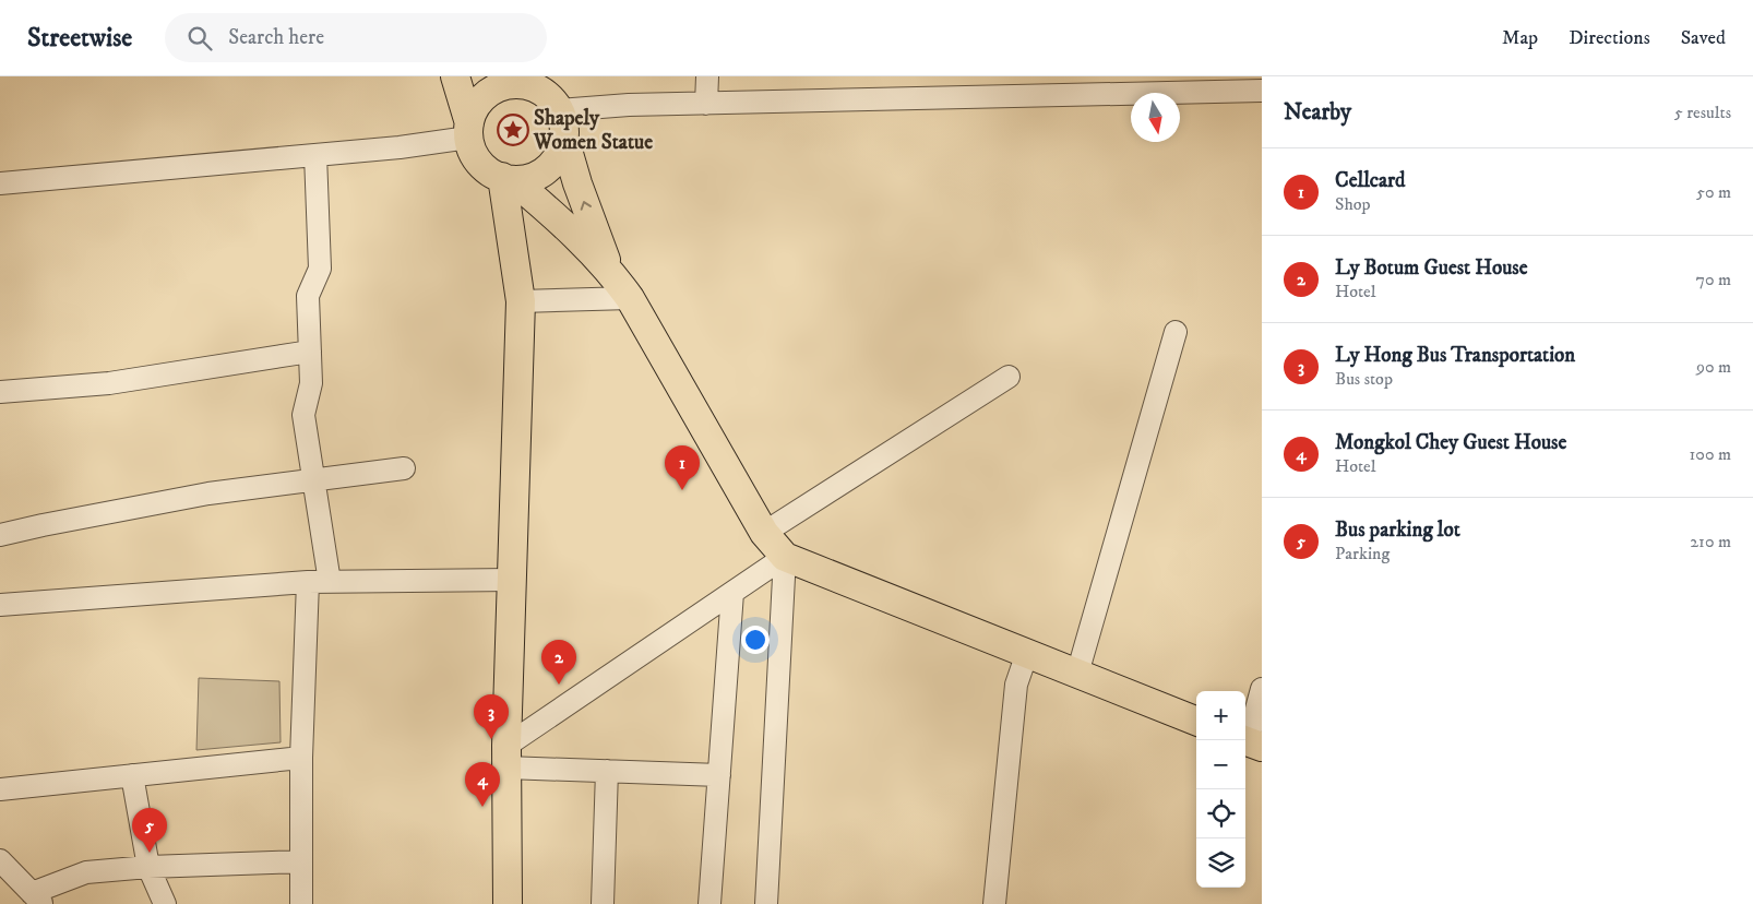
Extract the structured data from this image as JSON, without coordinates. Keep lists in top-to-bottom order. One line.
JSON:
{"places":{"place":["Shapely Women Statue"]},"north":"bottom","page":{"header":"Streetwise","search":"Search here","nav":["Map","Directions","Saved"],"heading":["Nearby","5 results"],"list":[{"mark":"1","name":"Cellcard","note":"Shop","value":"50 m"},{"mark":"2","name":"Ly Botum Guest House","note":"Hotel","value":"70 m"},{"mark":"3","name":"Ly Hong Bus Transportation","note":"Bus stop","value":"90 m"},{"mark":"4","name":"Mongkol Chey Guest House","note":"Hotel","value":"100 m"},{"mark":"5","name":"Bus parking lot","note":"Parking","value":"210 m"}],"pins":["1","2","3","4","5"],"map_buttons":["+","−"]}}
